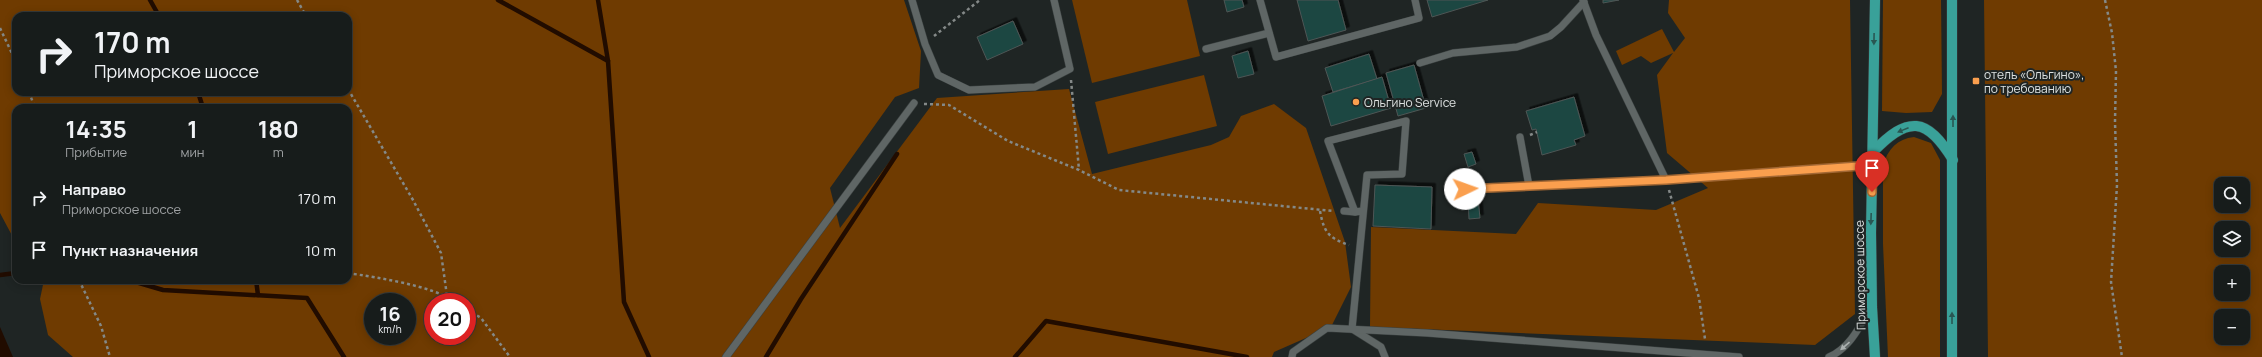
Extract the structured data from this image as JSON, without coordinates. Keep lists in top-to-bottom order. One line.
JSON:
{"streets":{"main road":["Приморское шоссе"]},"places":{"transit":["отель «Ольгино», по требованию"],"other":["Ольгино Service"]},"page":{"turn":["170 m","Приморское шоссе"],"eta":["14:35","Прибытие","1","мин","180","m"],"list":[{"name":"Направо","note":"Приморское шоссе","value":"170 m"},{"name":"Пункт назначения","value":"10 m"}],"map_buttons":["+","−"],"speed":"16 km/h","limit":"20"}}
